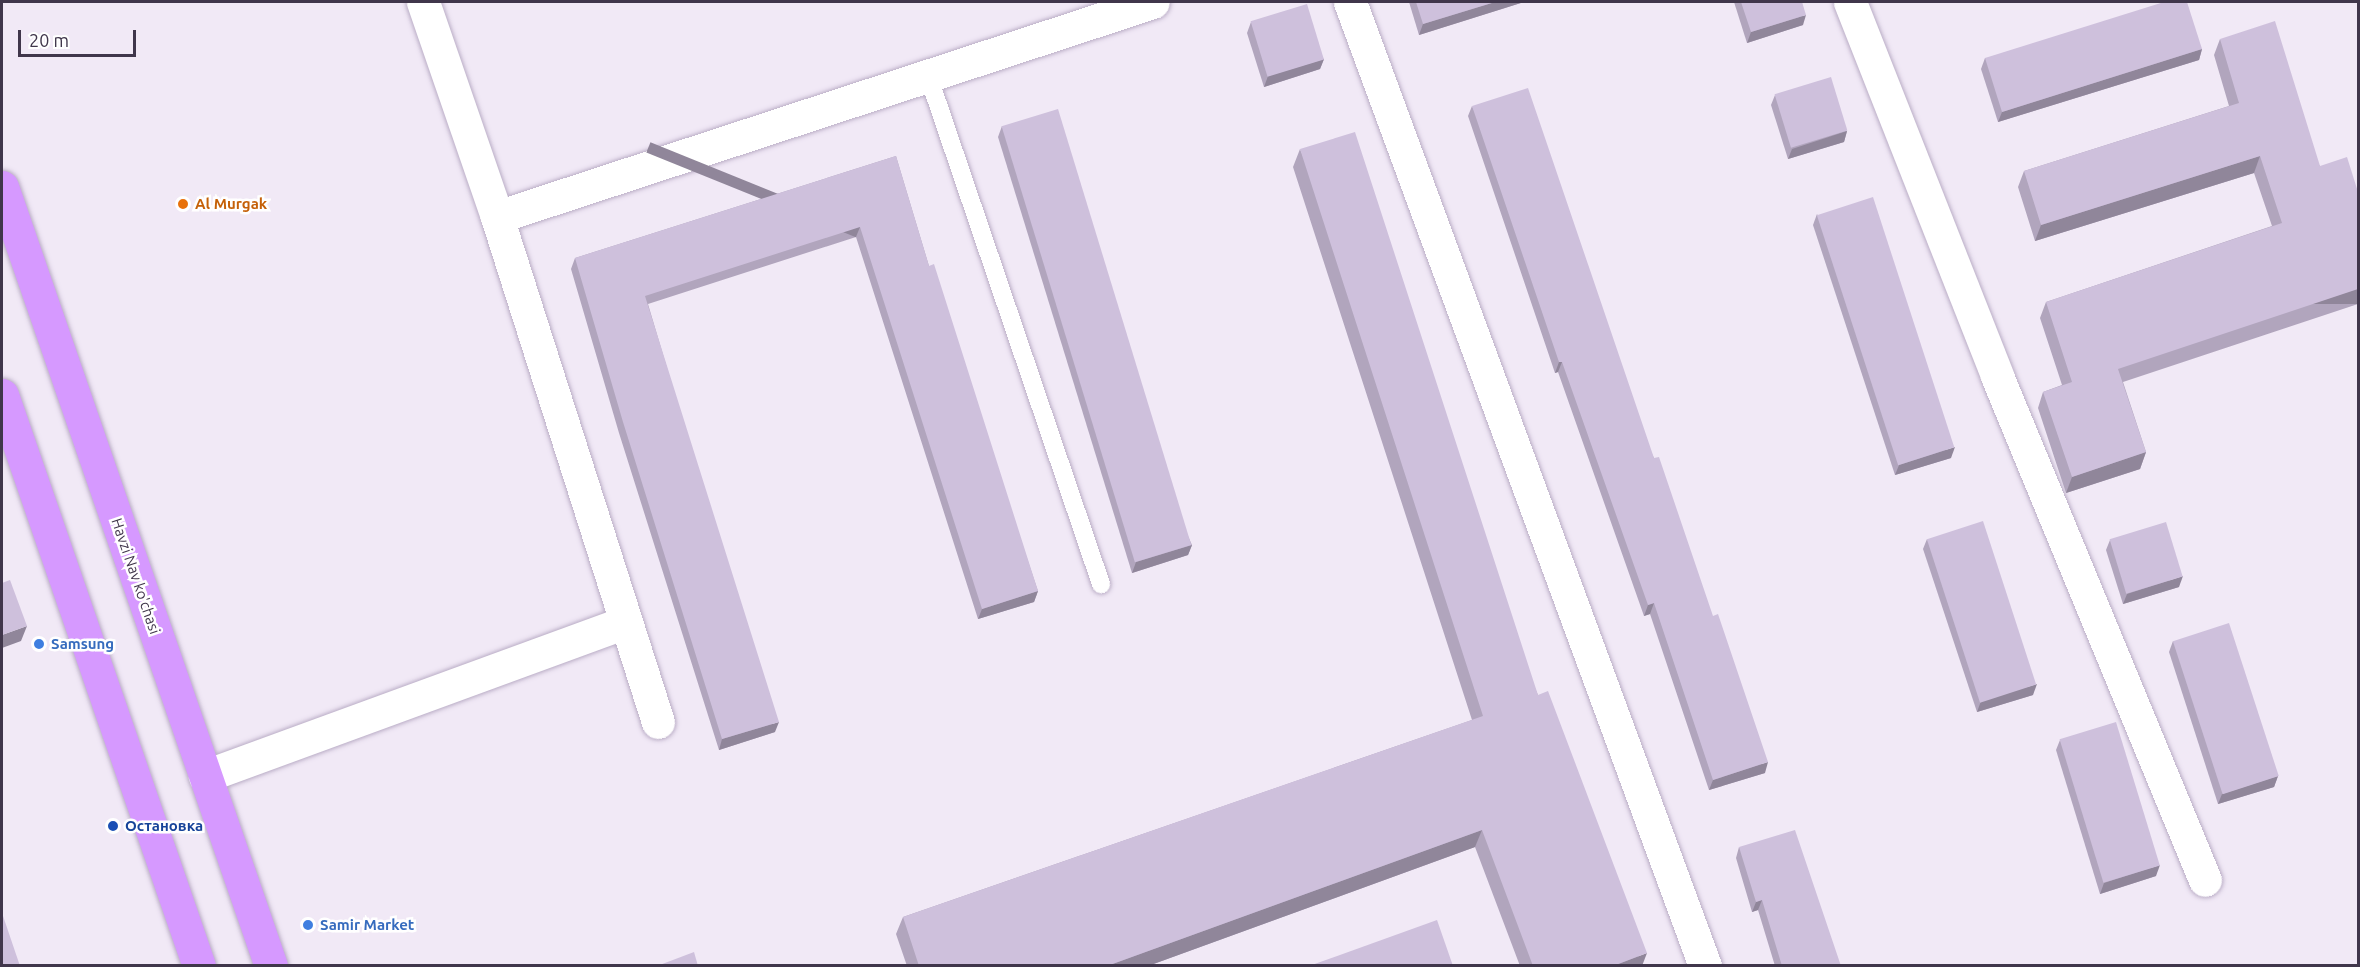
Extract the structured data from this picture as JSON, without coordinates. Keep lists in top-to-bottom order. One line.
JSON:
{"streets":{"main road":["Havzi Nav ko'chasi"]},"places":["Al Murgak","Samsung","Остановка","Samir Market"],"scale_bar":"20 m"}
